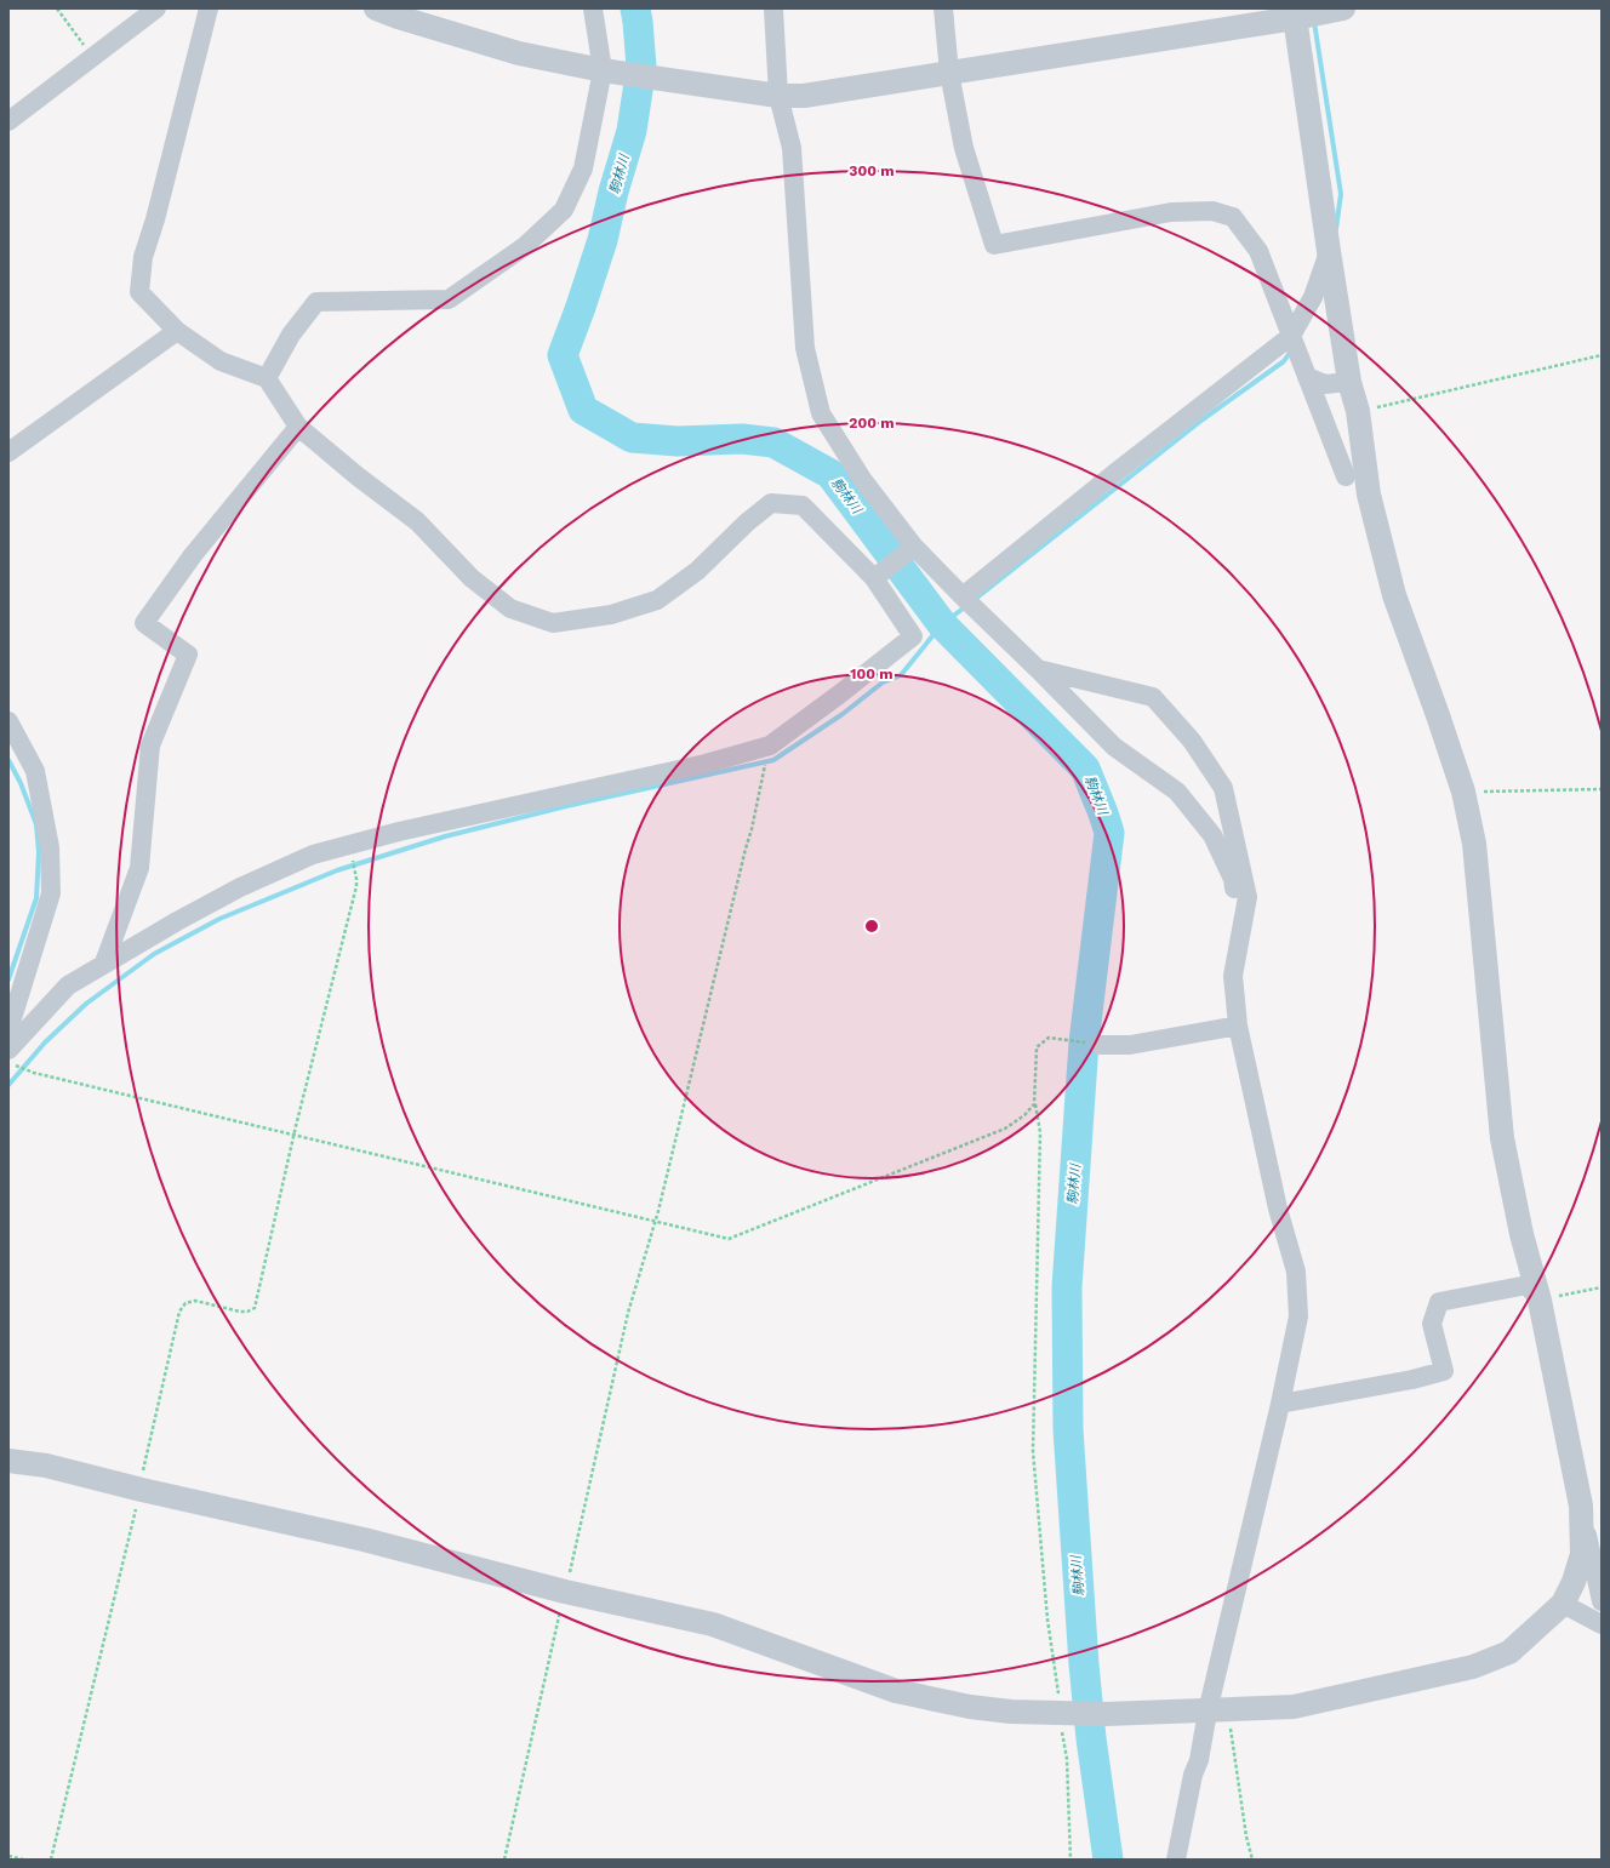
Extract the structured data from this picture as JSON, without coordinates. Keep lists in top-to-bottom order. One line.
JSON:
{"water":["駒林川"],"rings":["300 m","200 m","100 m"]}
